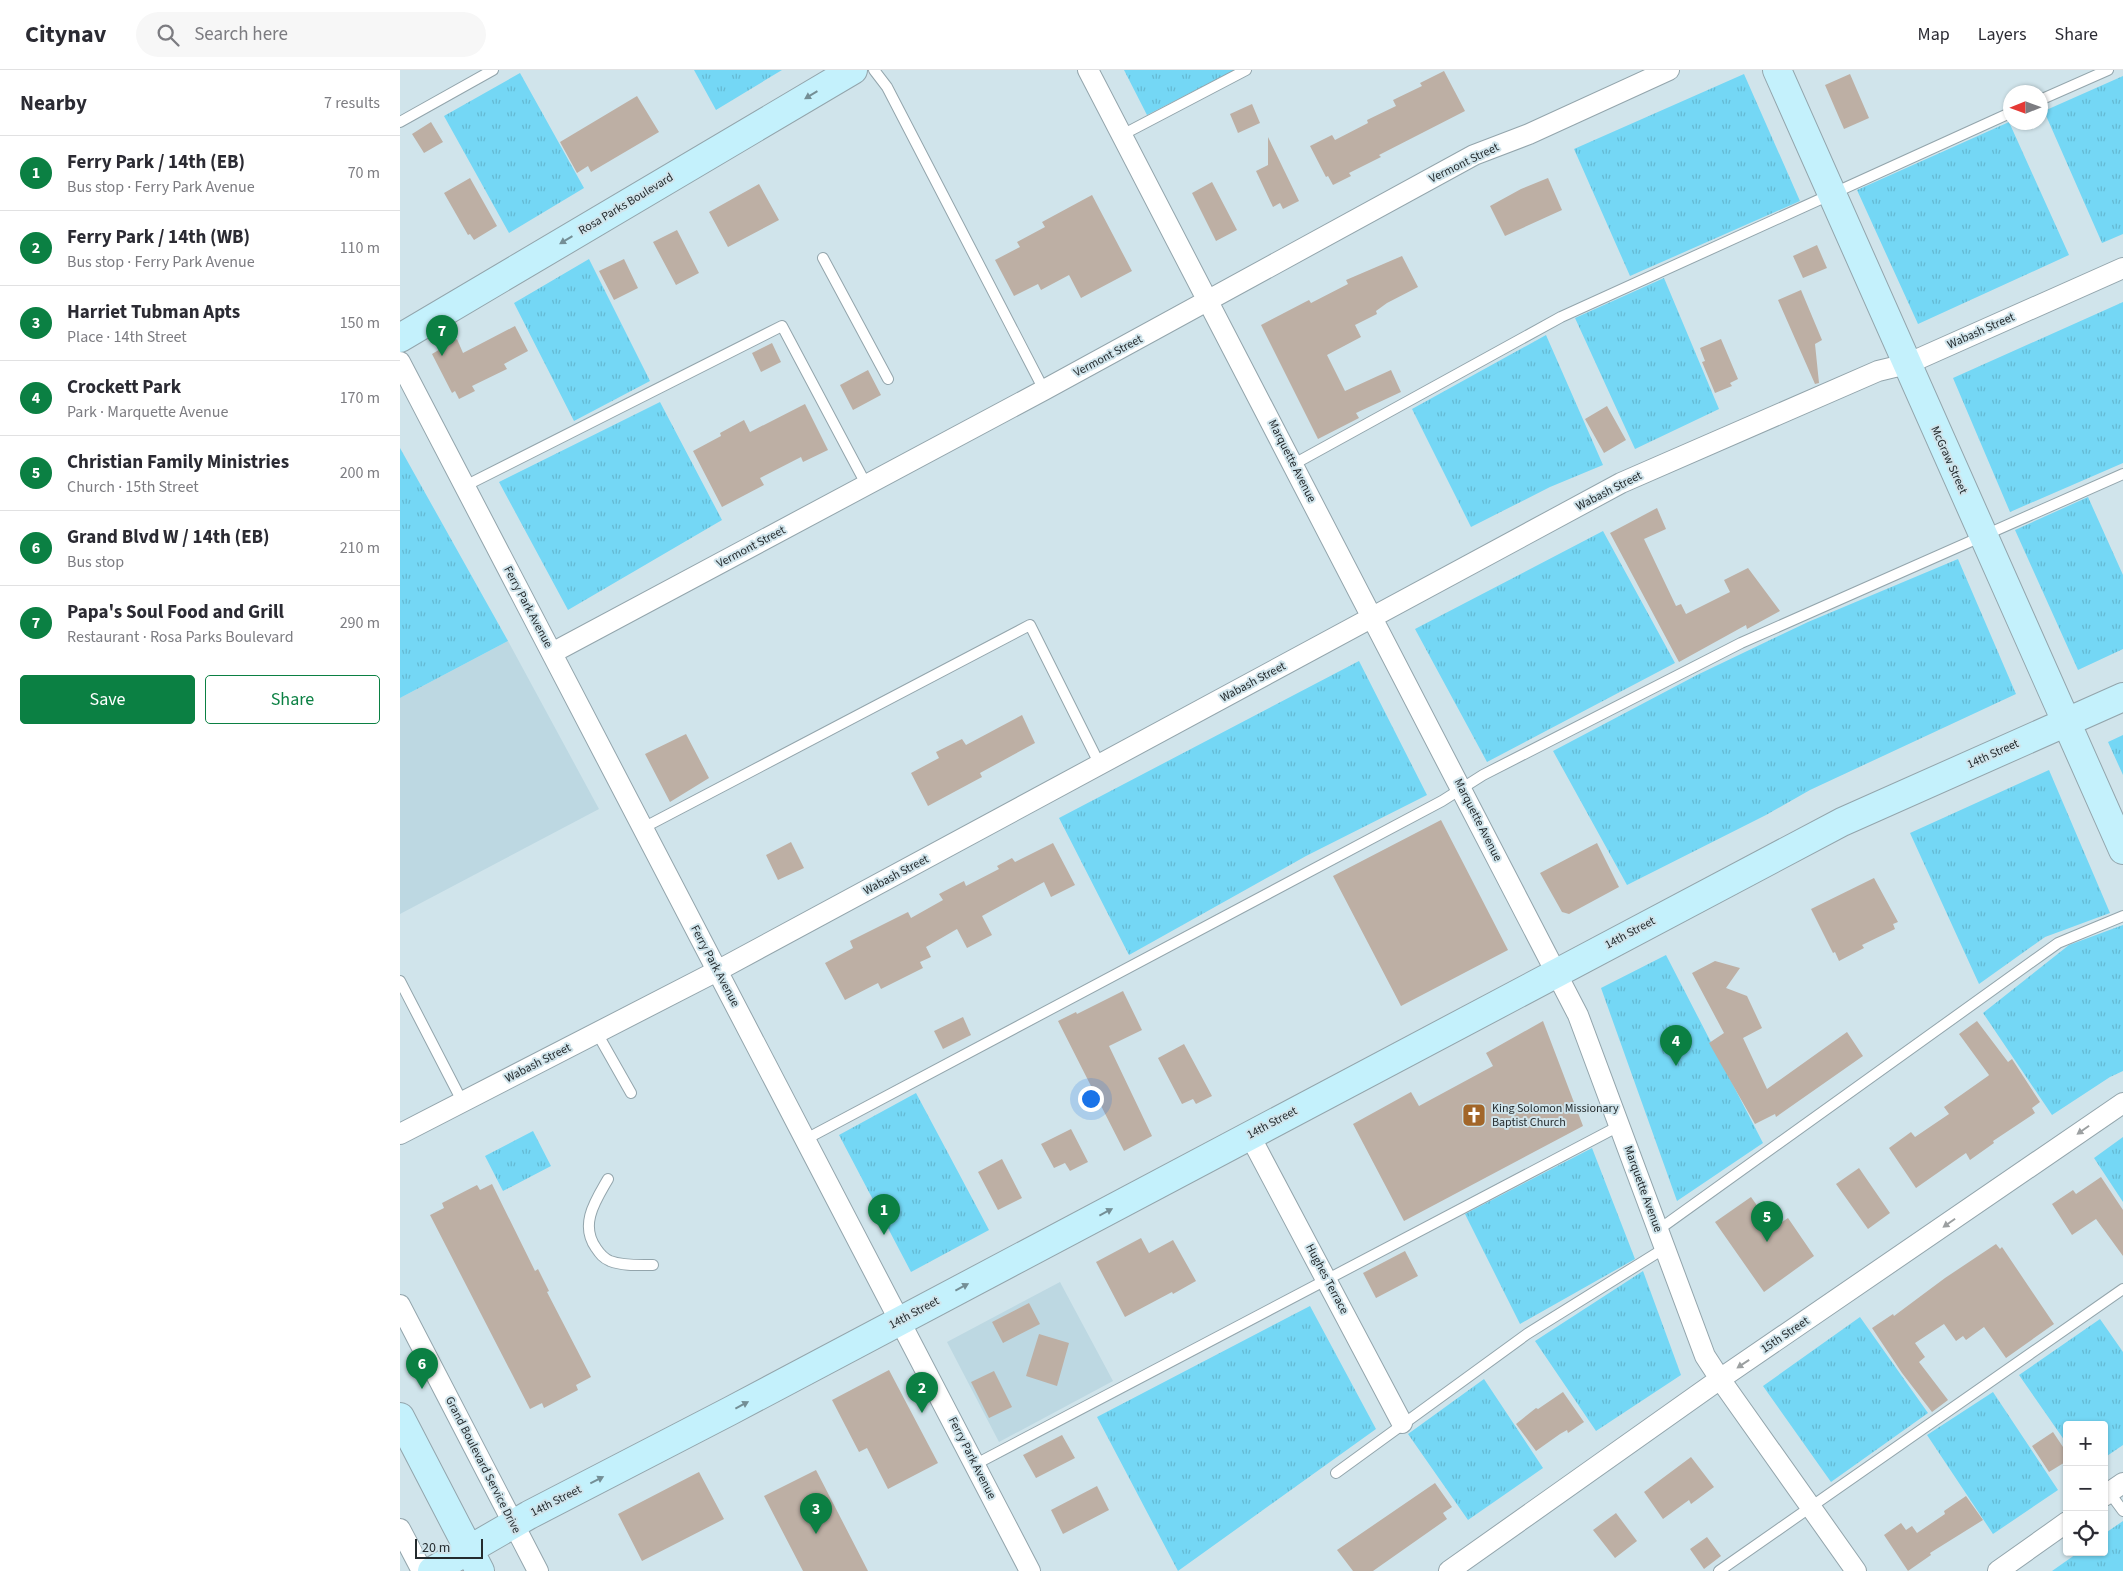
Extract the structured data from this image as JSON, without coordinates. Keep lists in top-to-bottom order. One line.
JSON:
{"streets":{"street":["Vermont Street","Rosa Parks Boulevard","Wabash Street","McGraw Street","Marquette Avenue","Ferry Park Avenue","14th Street","Hughes Terrace","15th Street","Grand Boulevard Service Drive"]},"crossings":[["Vermont Street","Marquette Avenue"],["Vermont Street","Ferry Park Avenue"],["Wabash Street","McGraw Street"],["Wabash Street","Marquette Avenue"],["Wabash Street","Ferry Park Avenue"],["McGraw Street","14th Street"],["Marquette Avenue","14th Street"],["Marquette Avenue","15th Street"],["Ferry Park Avenue","14th Street"],["14th Street","Hughes Terrace"],["14th Street","Grand Boulevard Service Drive"]],"one_way":["Rosa Parks Boulevard","14th Street","15th Street"],"places":{"church":["King Solomon Missionary Baptist Church"]},"scale_bar":"20 m","north":"left","page":{"header":"Citynav","search":"Search here","nav":["Map","Layers","Share"],"heading":["Nearby","7 results"],"list":[{"mark":"1","name":"Ferry Park / 14th (EB)","note":"Bus stop · Ferry Park Avenue","value":"70 m"},{"mark":"2","name":"Ferry Park / 14th (WB)","note":"Bus stop · Ferry Park Avenue","value":"110 m"},{"mark":"3","name":"Harriet Tubman Apts","note":"Place · 14th Street","value":"150 m"},{"mark":"4","name":"Crockett Park","note":"Park · Marquette Avenue","value":"170 m"},{"mark":"5","name":"Christian Family Ministries","note":"Church · 15th Street","value":"200 m"},{"mark":"6","name":"Grand Blvd W / 14th (EB)","note":"Bus stop","value":"210 m"},{"mark":"7","name":"Papa's Soul Food and Grill","note":"Restaurant · Rosa Parks Boulevard","value":"290 m"}],"pins":["7","4","1","5","6","2","3"],"buttons":["Save","Share"],"map_buttons":["+","−"],"scale":"20 m"}}
